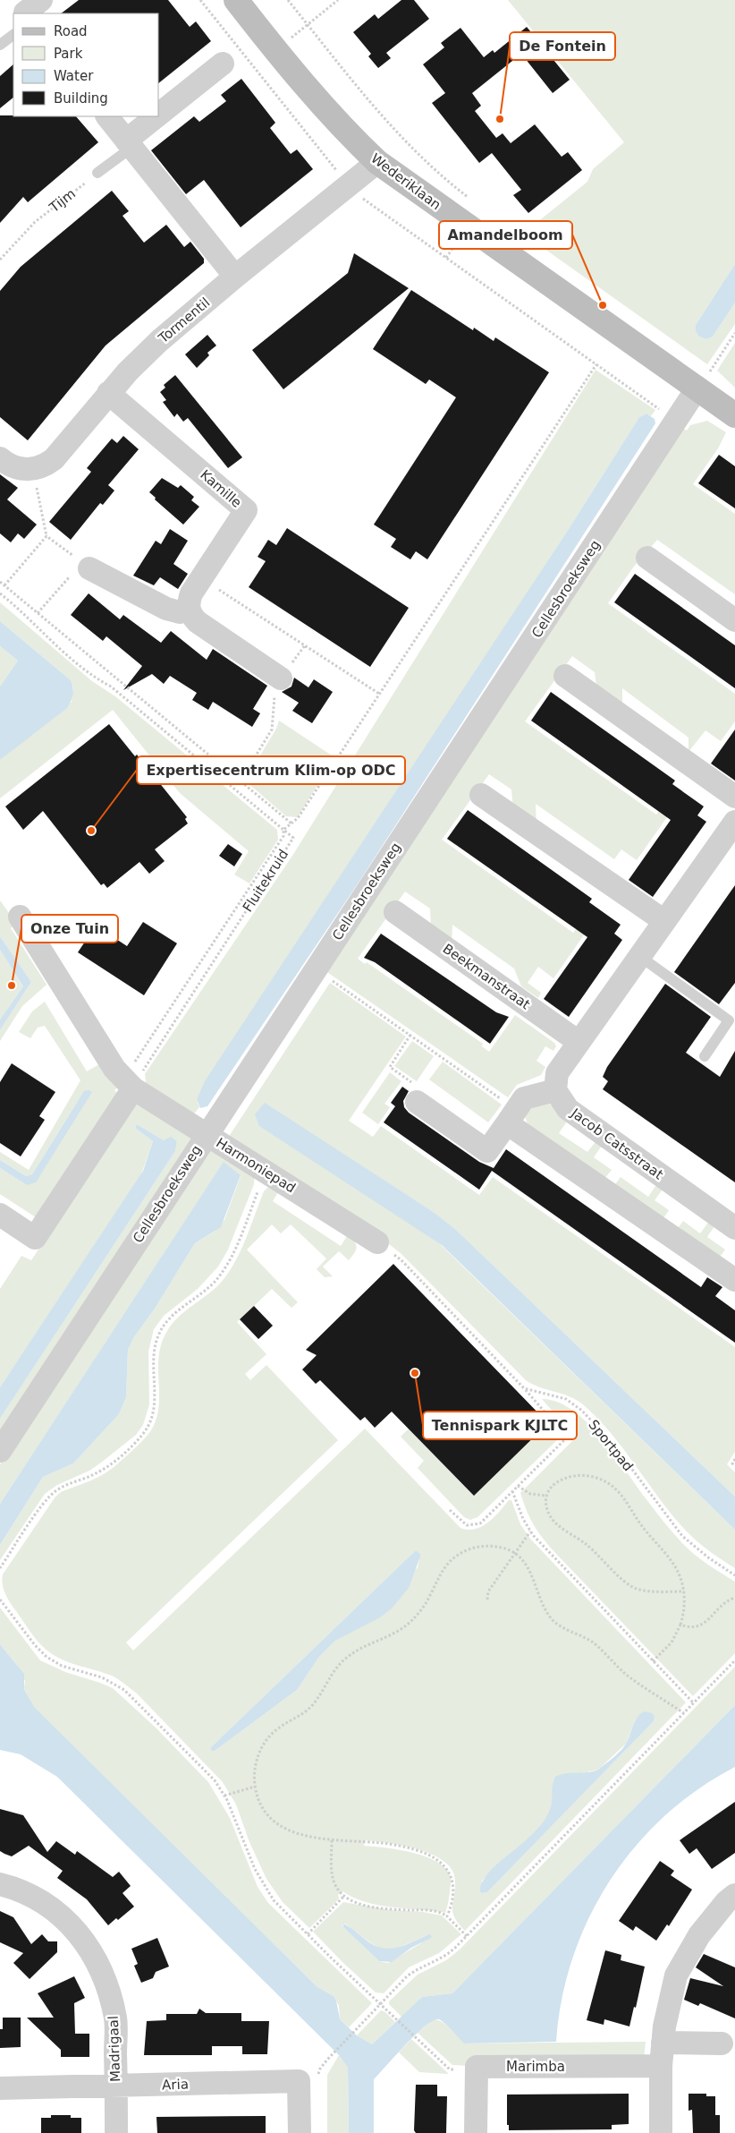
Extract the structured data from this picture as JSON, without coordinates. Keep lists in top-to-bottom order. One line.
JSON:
{"streets":{"street":["Wederiklaan","Tormentil","Kamille","Cellesbroeksweg","Beekmanstraat","Jacob Catsstraat","Harmoniepad","Madrigaal","Marimba","Aria"],"path":["Tijm","Fluitekruid","Sportpad"]},"crossings":[["Wederiklaan","Tormentil"],["Wederiklaan","Cellesbroeksweg"],["Tormentil","Kamille"],["Cellesbroeksweg","Harmoniepad"],["Fluitekruid","Harmoniepad"],["Madrigaal","Aria"]],"places":["De Fontein","Amandelboom","Expertisecentrum Klim-op ODC","Onze Tuin","Tennispark KJLTC"],"legend":["Road","Park","Water","Building"]}
